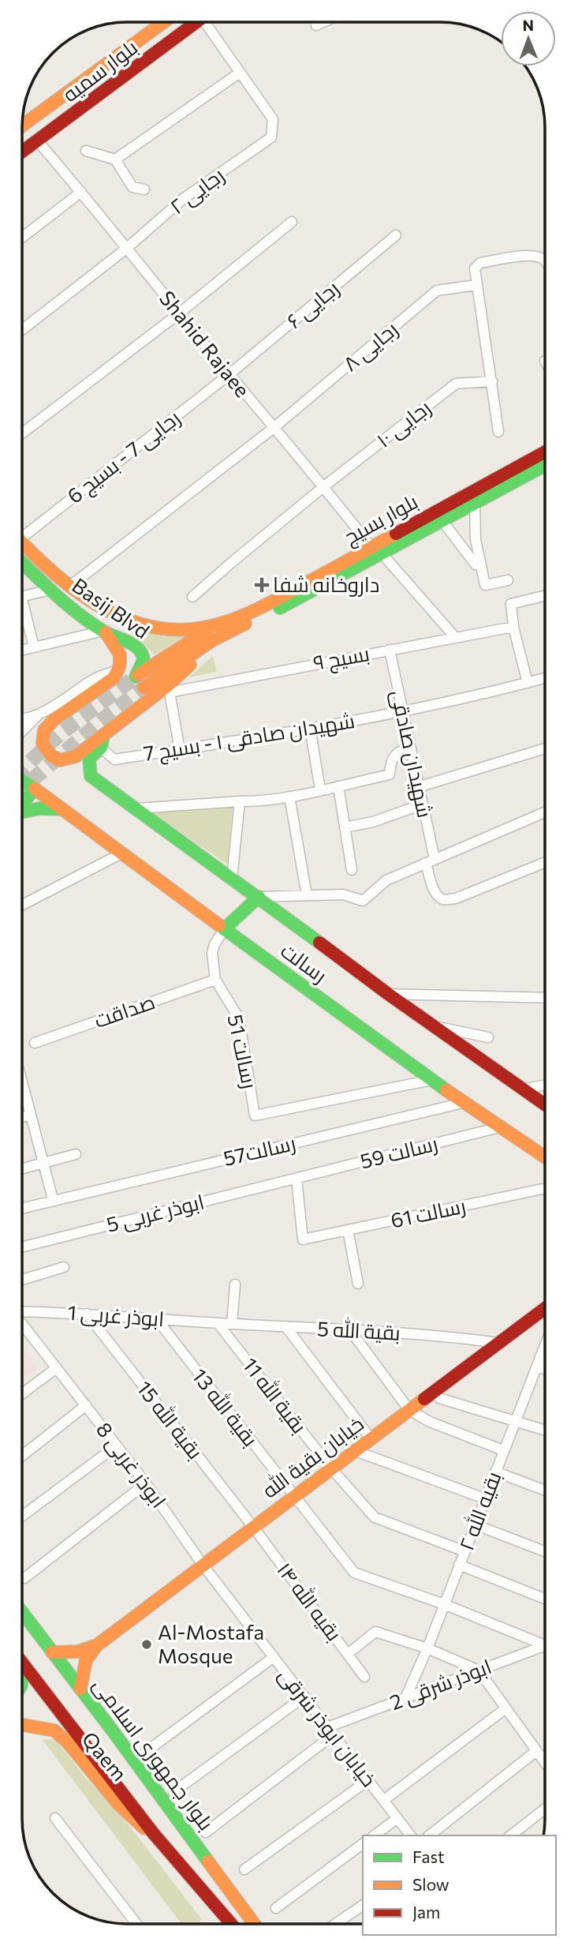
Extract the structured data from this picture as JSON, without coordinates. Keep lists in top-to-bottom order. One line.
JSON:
{"streets":{"main road":["بلوار سمیه","بلوار بسیج","Basij Blvd","رسالت","خیابان بقیة الله","بلوار جمهوری اسلامی","Qaem"],"street":["رجایی ۲","رجایی ۶","Shahid Rajaee","رجایی ۸","رجایی ۱۰","رجایی 7 - بسیج 6","بسیج ۹","شهیدان صادقی ۱ - بسیج 7","شهیدان صادقی","صداقت","رسالت 51","رسالت57","رسالت 59","ابوذر غربی 5","رسالت 61","ابوذر غربی 1","بقیة الله 5","بقیة الله 11","بقیة الله 13","بقیة الله 15","ابوذر غربی 8","بقیه الله ۲","بقیه الله ۱۴","ابوذر شرقی 2","خیابان ابوذر شرقی"]},"crossings":[["بلوار سمیه","Shahid Rajaee"],["رجایی ۲","Shahid Rajaee"],["رجایی ۶","Shahid Rajaee"],["رجایی ۶","رجایی 7 - بسیج 6"],["Shahid Rajaee","رجایی ۸"],["Shahid Rajaee","رجایی ۱۰"],["Shahid Rajaee","رجایی 7 - بسیج 6"],["Shahid Rajaee","بلوار بسیج"],["بلوار بسیج","Basij Blvd"],["بسیج ۹","شهیدان صادقی ۱ - بسیج 7"],["بسیج ۹","شهیدان صادقی"],["شهیدان صادقی ۱ - بسیج 7","شهیدان صادقی"],["شهیدان صادقی ۱ - بسیج 7","رسالت"],["رسالت","رسالت 51"],["رسالت","رسالت57"],["رسالت","رسالت 59"],["صداقت","رسالت 51"],["رسالت 59","ابوذر غربی 5"],["رسالت 59","رسالت 61"],["ابوذر غربی 5","رسالت 61"],["ابوذر غربی 1","بقیة الله 5"],["ابوذر غربی 1","بقیة الله 11"],["ابوذر غربی 1","بقیة الله 13"],["ابوذر غربی 1","بقیة الله 15"],["بقیة الله 5","بقیة الله 11"],["بقیة الله 5","خیابان بقیة الله"],["بقیة الله 11","خیابان بقیة الله"],["بقیة الله 11","بقیه الله ۲"],["بقیة الله 13","خیابان بقیة الله"],["بقیة الله 13","بقیه الله ۲"],["بقیة الله 15","خیابان بقیة الله"],["بقیة الله 15","بقیه الله ۱۴"],["خیابان بقیة الله","ابوذر غربی 8"],["خیابان بقیة الله","بقیه الله ۱۴"],["خیابان بقیة الله","خیابان ابوذر شرقی"],["خیابان بقیة الله","بلوار جمهوری اسلامی"],["ابوذر غربی 8","خیابان ابوذر شرقی"],["بقیه الله ۲","ابوذر شرقی 2"],["ابوذر شرقی 2","خیابان ابوذر شرقی"]],"places":{"health":["داروخانه شفا"],"other":["Al-Mostafa Mosque"]},"legend":["Fast","Slow","Jam"],"north":"top"}
